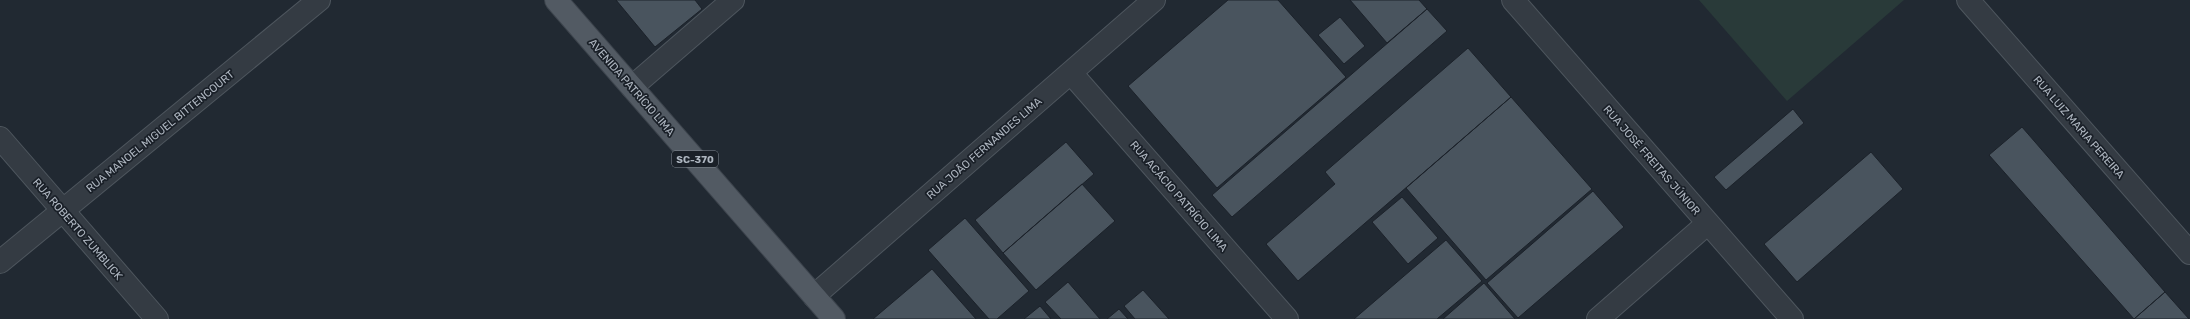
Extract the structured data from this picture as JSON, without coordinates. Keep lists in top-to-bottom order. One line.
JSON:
{"streets":{"main road":["AVENIDA PATRÍCIO LIMA","SC-370"],"street":["RUA LUIZ MARIA PEREIRA","RUA MANOEL MIGUEL BITTENCOURT","RUA JOÃO FERNANDES LIMA","RUA JOSÉ FREITAS JÚNIOR","RUA ACÁCIO PATRÍCIO LIMA","RUA ROBERTO ZUMBLICK"]},"crossings":[["AVENIDA PATRÍCIO LIMA","RUA JOÃO FERNANDES LIMA"],["RUA MANOEL MIGUEL BITTENCOURT","RUA ROBERTO ZUMBLICK"],["RUA JOÃO FERNANDES LIMA","RUA ACÁCIO PATRÍCIO LIMA"]]}
